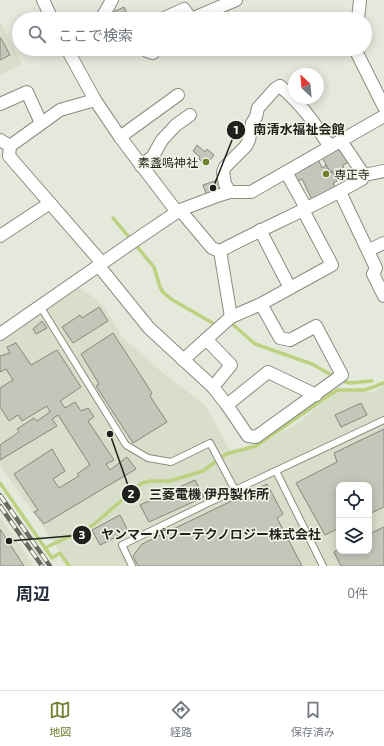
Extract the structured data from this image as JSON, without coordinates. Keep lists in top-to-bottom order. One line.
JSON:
{"places":["素盞嗚神社","専正寺","南清水福祉会館","三菱電機 伊丹製作所","ヤンマーパワーテクノロジー株式会社"],"north":"top left","page":{"search":"ここで検索","heading":["周辺","0件"],"nav":["地図","経路","保存済み"]}}
